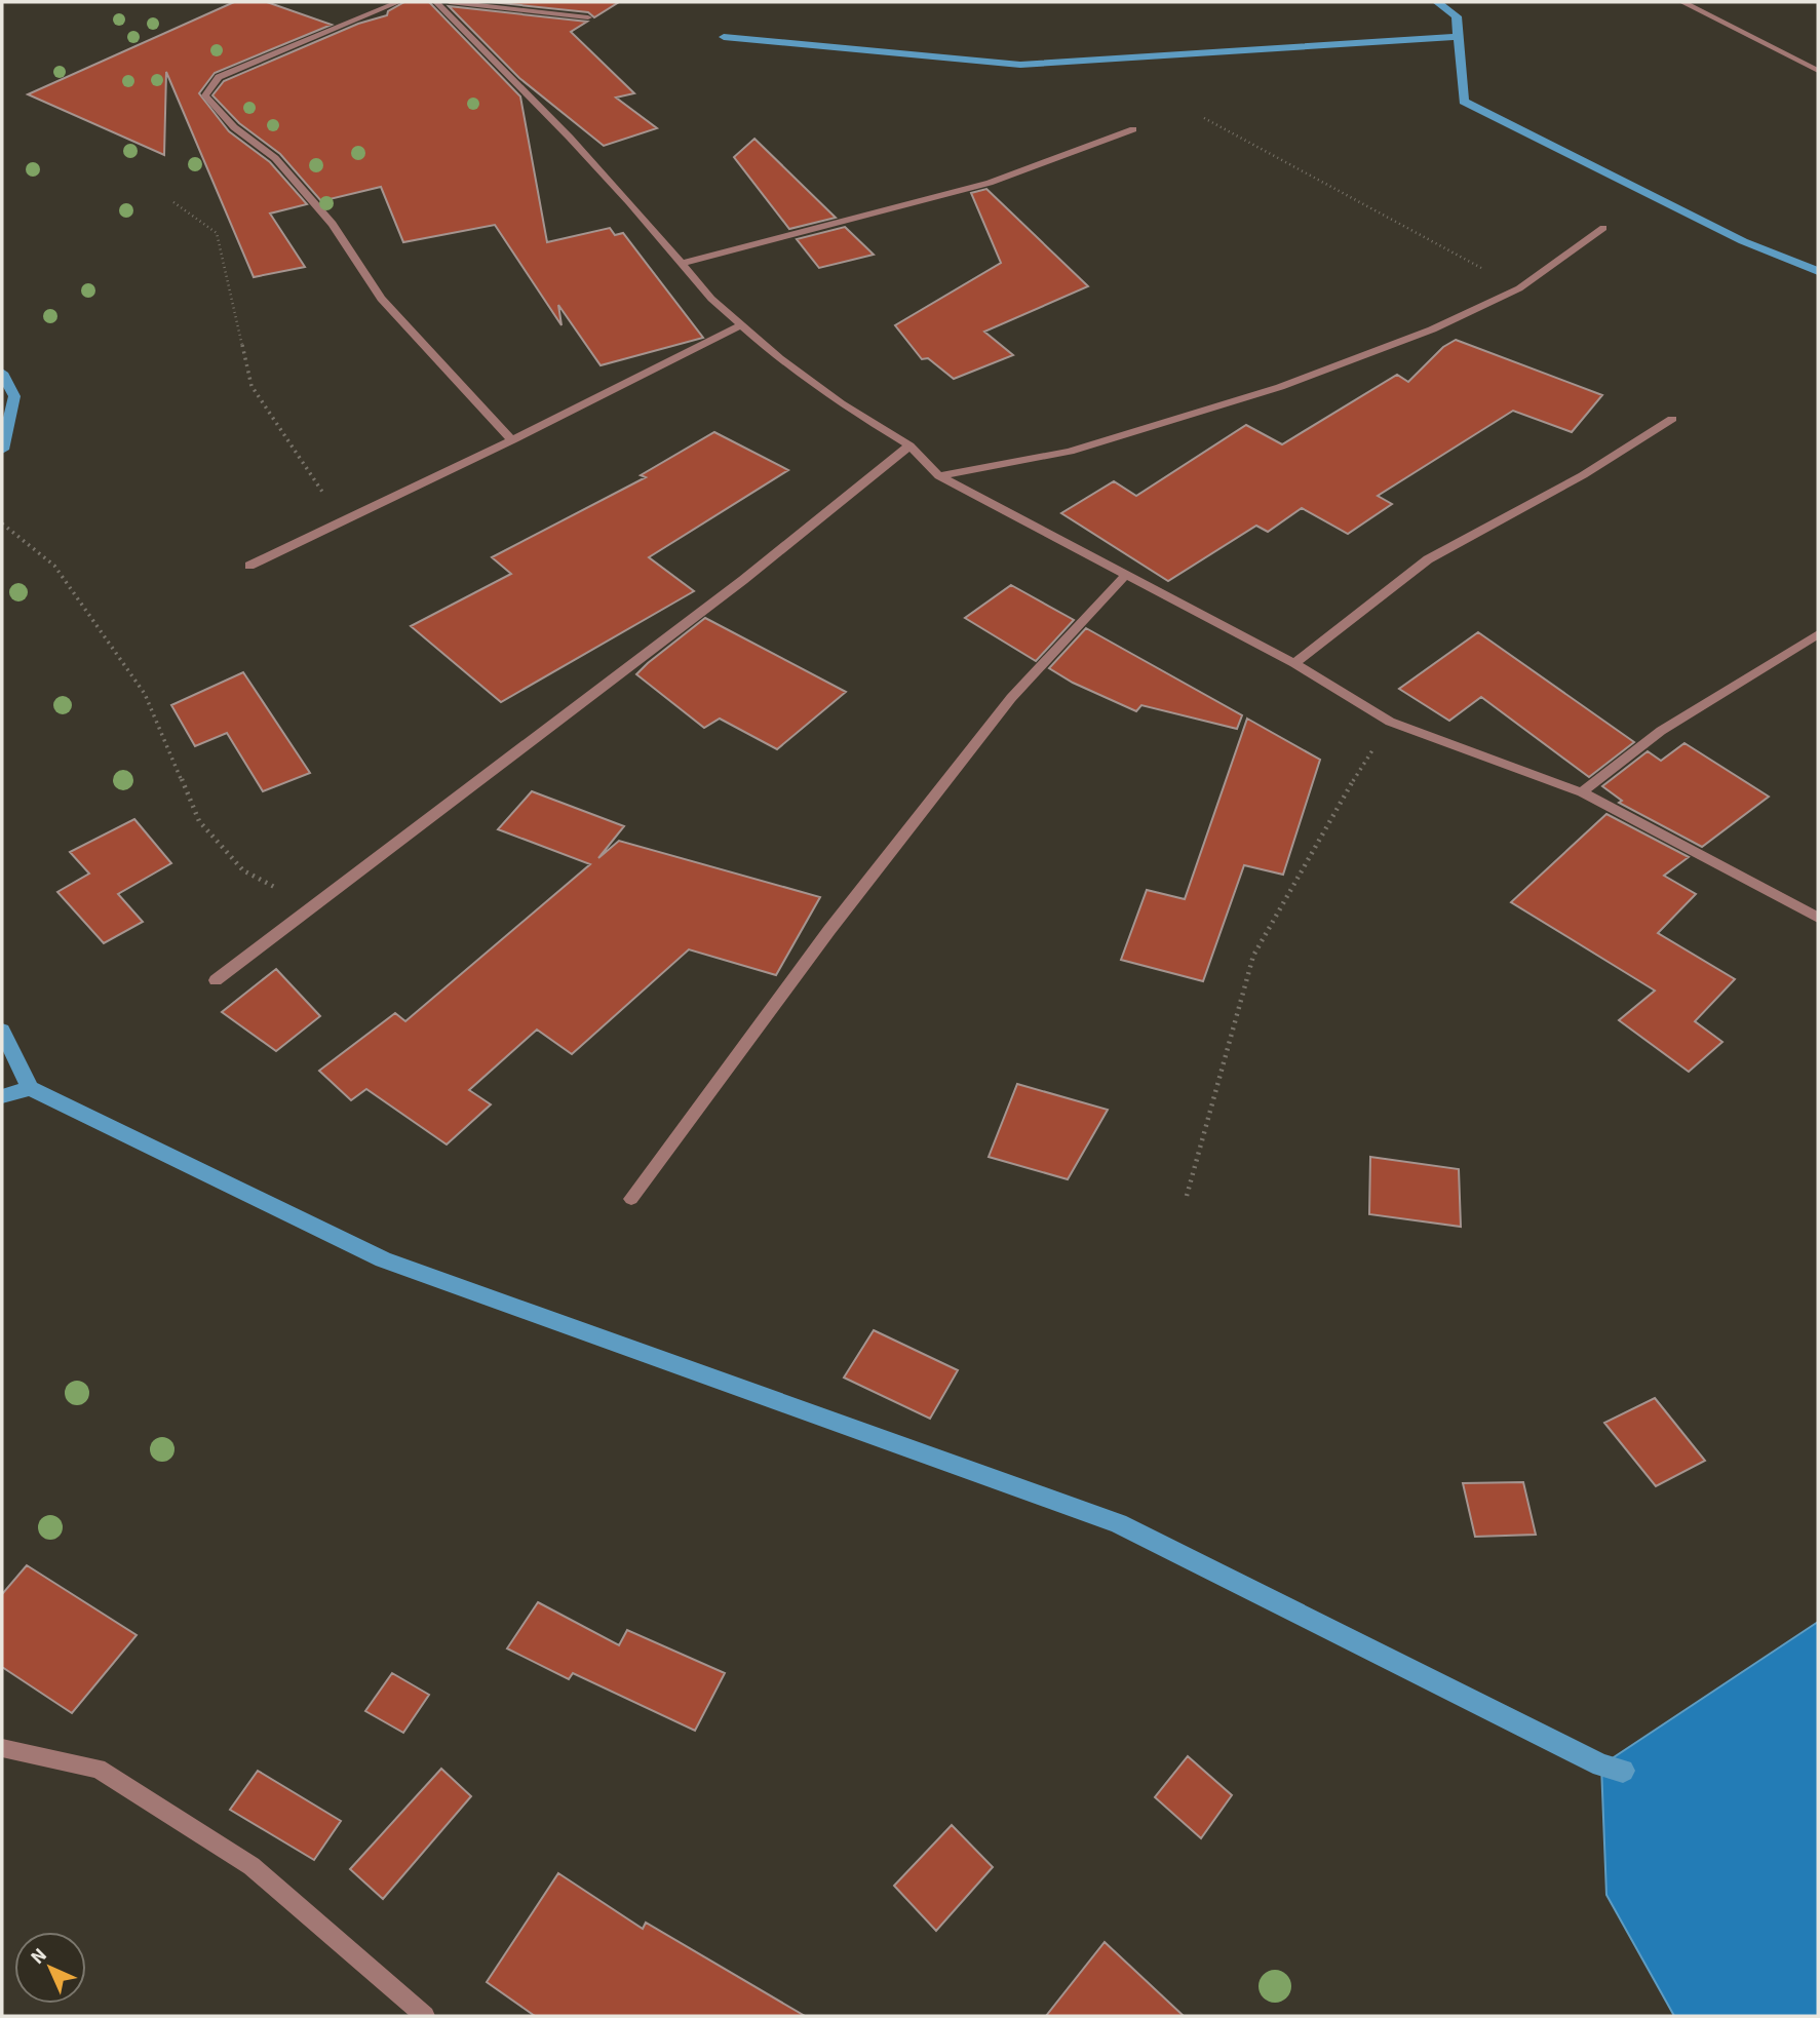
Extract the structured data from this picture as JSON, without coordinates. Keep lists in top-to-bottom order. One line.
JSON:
{"north":"top left"}
